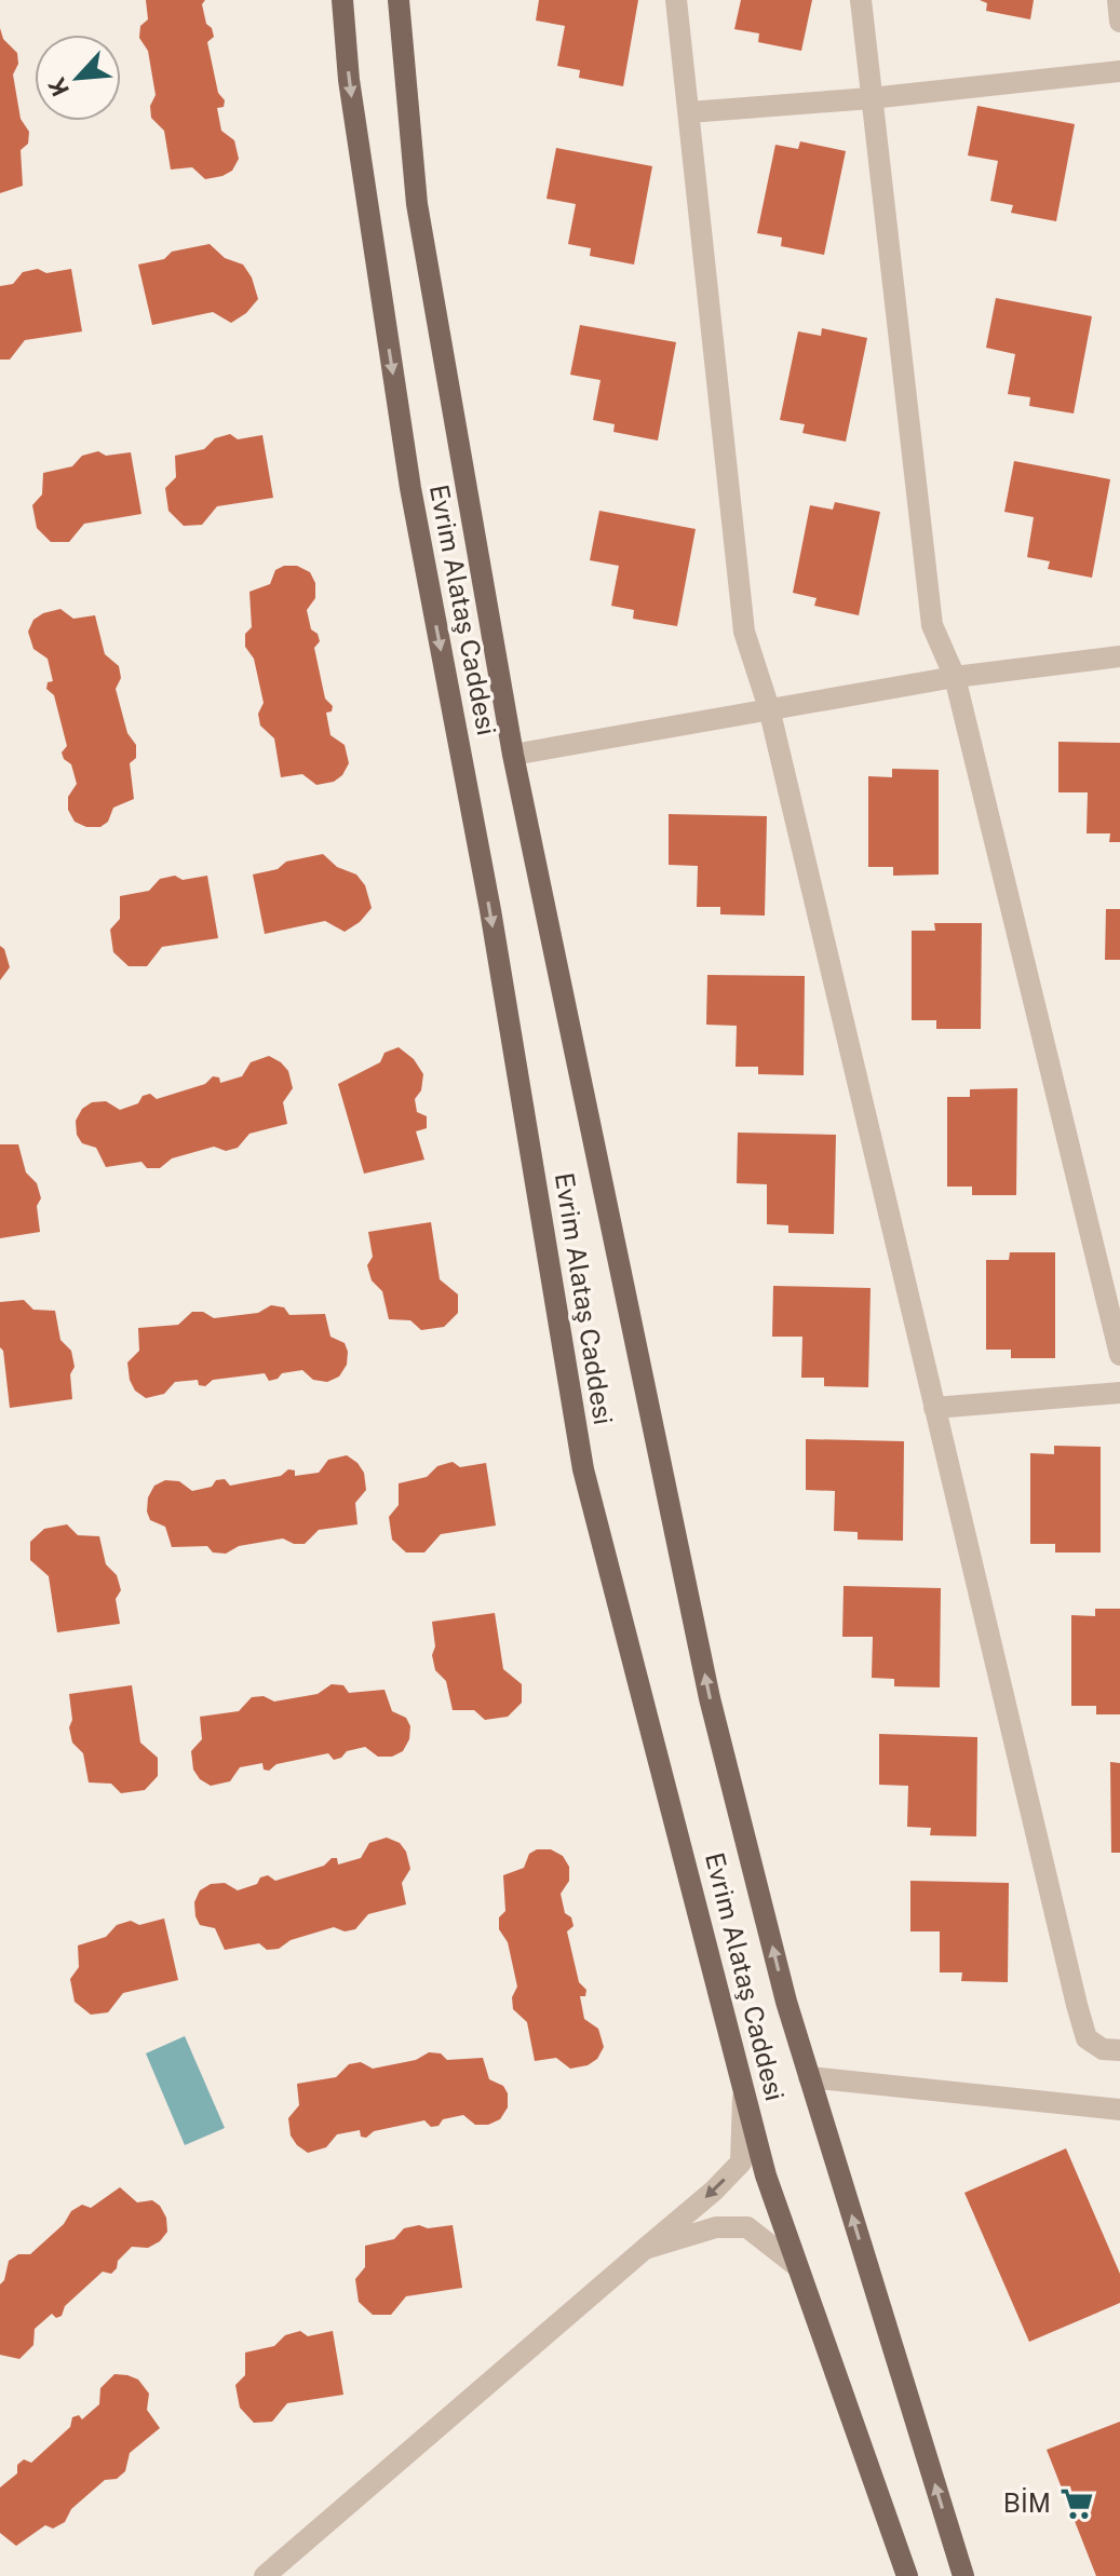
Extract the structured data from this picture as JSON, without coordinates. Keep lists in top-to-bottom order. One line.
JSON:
{"streets":{"main road":["Evrim Alataş Caddesi"]},"places":{"supermarket":["BİM"]},"north":"bottom left"}
